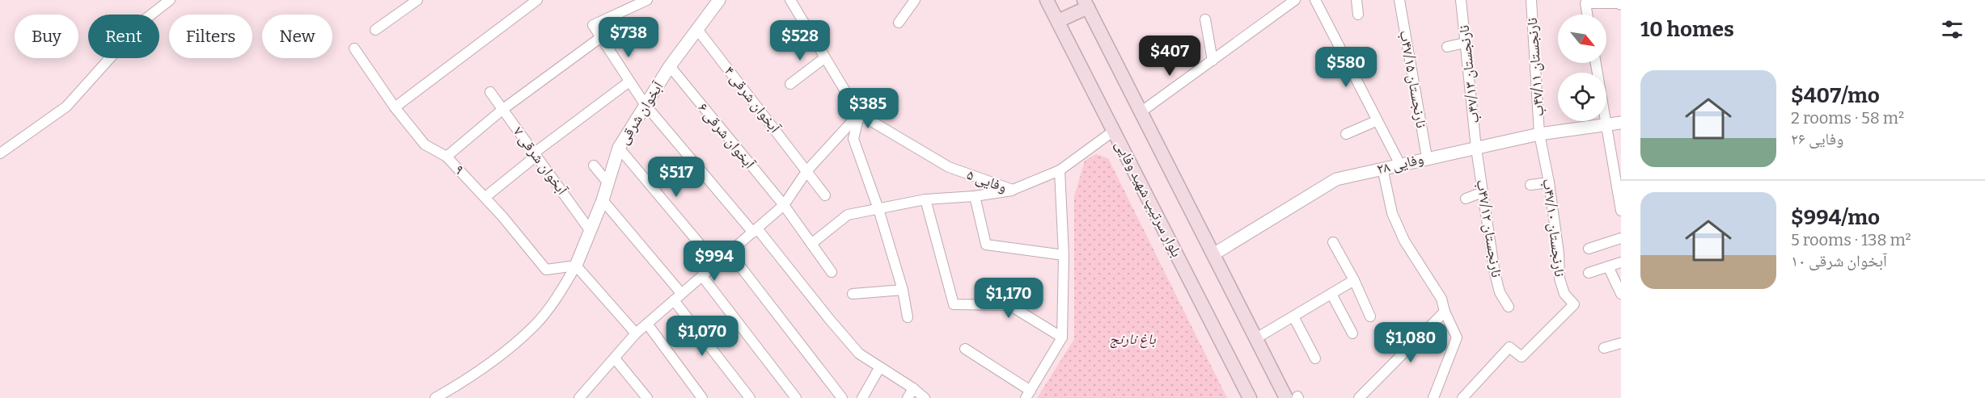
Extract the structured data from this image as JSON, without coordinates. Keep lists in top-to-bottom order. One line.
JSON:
{"streets":{"main road":["بلوار سرتیپ شهید وفایی"],"street":["نارنجستان ۴۷/۱۱ب","نارنجستان ۴۷/۱۳ب","نارنجستان ۴۷/۱۵ب","آبخوان شرقی ۴","آبخوان شرقی","آبخوان شرقی ۶","آبخوان شرقی ۷","وفایی ۲۸","۹","وفایی ۵","نارنجستان ۴۷/۱۰ب","نارنجستان ۴۷/۱۲ب"]},"crossings":[["نارنجستان ۴۷/۱۱ب","وفایی ۲۸"],["نارنجستان ۴۷/۱۱ب","نارنجستان ۴۷/۱۰ب"],["نارنجستان ۴۷/۱۳ب","وفایی ۲۸"],["نارنجستان ۴۷/۱۳ب","نارنجستان ۴۷/۱۲ب"],["نارنجستان ۴۷/۱۵ب","وفایی ۲۸"],["آبخوان شرقی ۴","آبخوان شرقی"],["آبخوان شرقی","آبخوان شرقی ۶"],["آبخوان شرقی","آبخوان شرقی ۷"],["آبخوان شرقی","۹"],["وفایی ۲۸","نارنجستان ۴۷/۱۰ب"],["وفایی ۲۸","نارنجستان ۴۷/۱۲ب"],["وفایی ۵","بلوار سرتیپ شهید وفایی"]],"parks":["باغ نارنج"],"north":"bottom right","page":{"heading":"10 homes","chip":["Buy","Rent","Filters","New"],"price":["$738","$528","$407","$580","$385","$517","$994","$1,170","$1,070","$1,080"],"list":[{"name":"$407/mo","note":"2 rooms · 58 m² · وفایی ۲۶"},{"name":"$994/mo","note":"5 rooms · 138 m² · آبخوان شرقی ۱۰"}]}}
